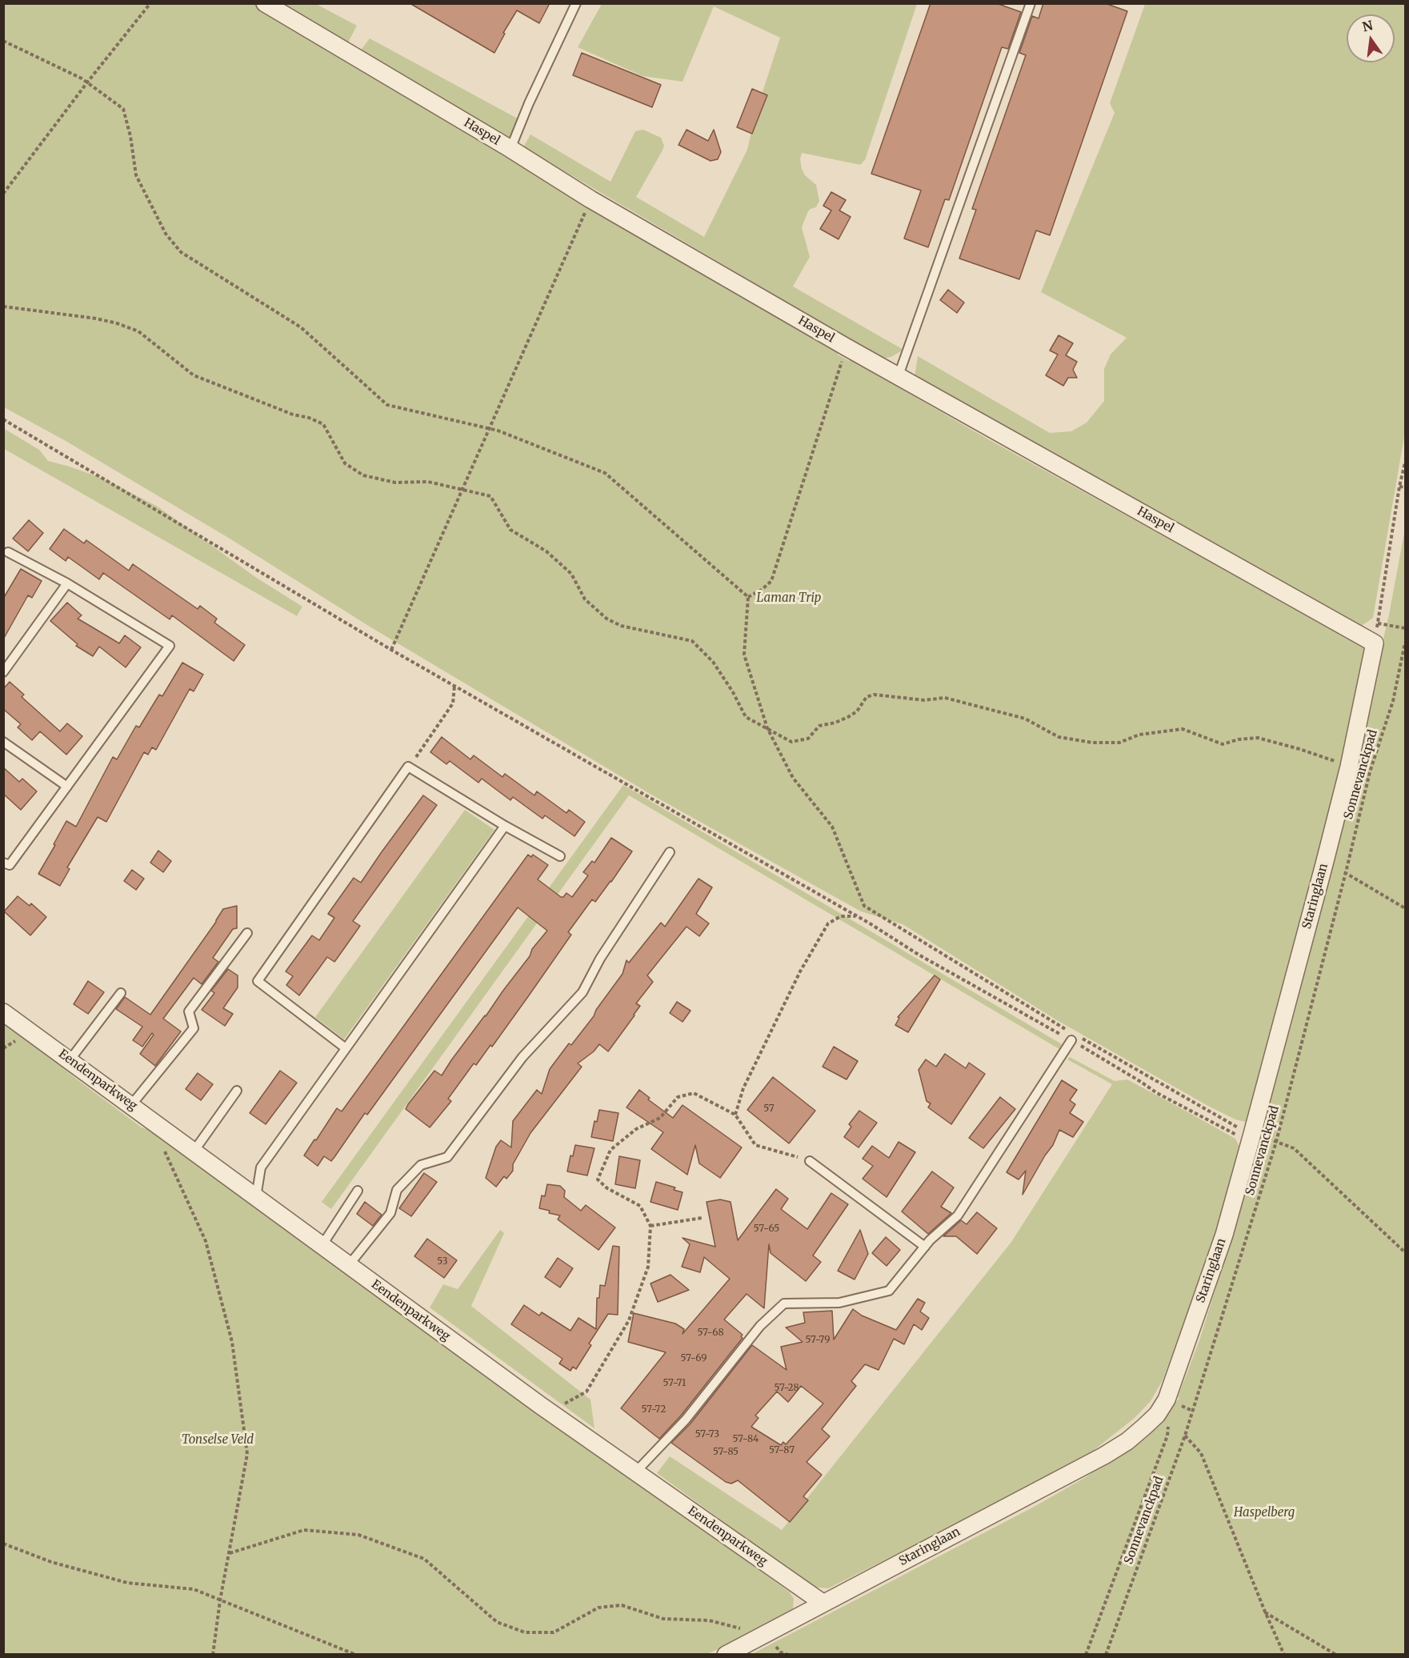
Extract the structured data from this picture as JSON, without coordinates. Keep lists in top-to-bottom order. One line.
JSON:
{"streets":{"street":["Haspel","Staringlaan","Eendenparkweg"],"path":["Sonnevanckpad"]},"crossings":[["Haspel","Staringlaan"],["Sonnevanckpad","Staringlaan"],["Staringlaan","Eendenparkweg"]],"parks":["Laman Trip","Tonselse Veld","Haspelberg"],"house_numbers":["57","57-65","53","57-68","57-79","57-69","57-71","57-28","57-72","57-73","57-84","57-87","57-85"],"north":"top"}
